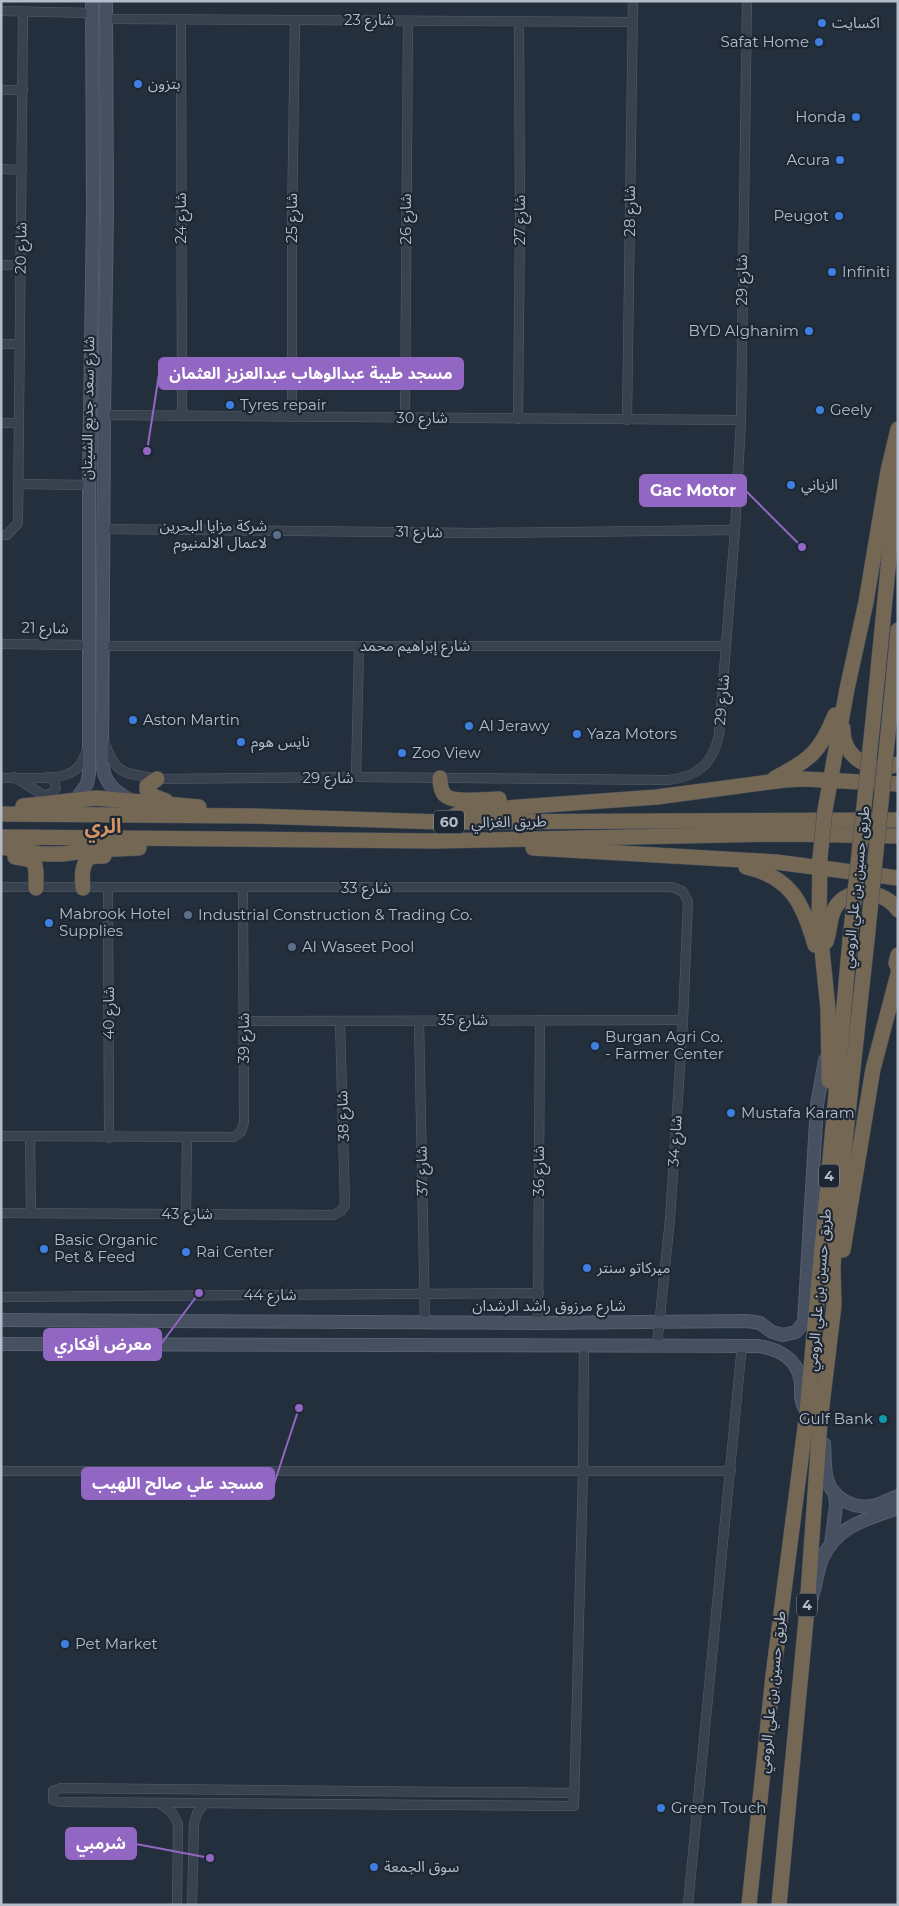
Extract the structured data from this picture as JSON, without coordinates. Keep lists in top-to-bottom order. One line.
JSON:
{"streets":{"highway":["60","طريق الغزالي","طريق حسين بن علي الرومي","4"],"street":["شارع 23","شارع 28","شارع 24","شارع 25","شارع 26","شارع 27","شارع 20","شارع 29","شارع سعد جديع الشيتان","شارع 30","شارع 31","شارع 21","شارع إبراهيم محمد","شارع 33","شارع 40","شارع 35","شارع 39","شارع 38","شارع 34","شارع 37","شارع 36","شارع 43","شارع 44","شارع مرزوق راشد الرشدان"]},"crossings":[["شارع 23","شارع 28"],["شارع 23","شارع 24"],["شارع 23","شارع 25"],["شارع 23","شارع 26"],["شارع 23","شارع 27"],["شارع 23","شارع سعد جديع الشيتان"],["شارع 28","شارع 30"],["شارع 24","شارع 30"],["شارع 25","شارع 30"],["شارع 26","شارع 30"],["شارع 27","شارع 30"],["شارع 29","شارع سعد جديع الشيتان"],["شارع 29","شارع 30"],["شارع 29","شارع 31"],["شارع 29","شارع إبراهيم محمد"],["شارع سعد جديع الشيتان","شارع 30"],["شارع سعد جديع الشيتان","شارع 31"],["شارع سعد جديع الشيتان","شارع 21"],["شارع سعد جديع الشيتان","شارع إبراهيم محمد"],["شارع 33","شارع 40"],["شارع 33","شارع 39"],["شارع 33","شارع 34"],["شارع 40","شارع 39"],["شارع 35","شارع 39"],["شارع 35","شارع 38"],["شارع 35","شارع 34"],["شارع 35","شارع 37"],["شارع 35","شارع 36"],["شارع 38","شارع 43"],["شارع 34","شارع مرزوق راشد الرشدان"],["شارع 37","شارع 44"],["شارع 37","شارع مرزوق راشد الرشدان"],["شارع 36","شارع 44"],["شارع 36","شارع مرزوق راشد الرشدان"]],"districts":["الري"],"places":["اكسايت","Safat Home","بتزون","Honda","Acura","Peugot","Infiniti","BYD Alghanim","Tyres repair","Geely","مسجد طيبة عبدالوهاب عبدالعزيز العثمان","الزياني","شركة مزايا البحرين لاعمال الالمنيوم","Gac Motor","Aston Martin","Al Jerawy","Yaza Motors","نايس هوم","Zoo View","Industrial Construction & Trading Co.","Mabrook Hotel Supplies","Al Waseet Pool","Burgan Agri Co. - Farmer Center","Mustafa Karam","Basic Organic Pet & Feed","Rai Center","ميركاتو سنتر","معرض أفكاري","مسجد علي صالح اللهيب","Gulf Bank","Pet Market","Green Touch","شرمبي","سوق الجمعة"]}
